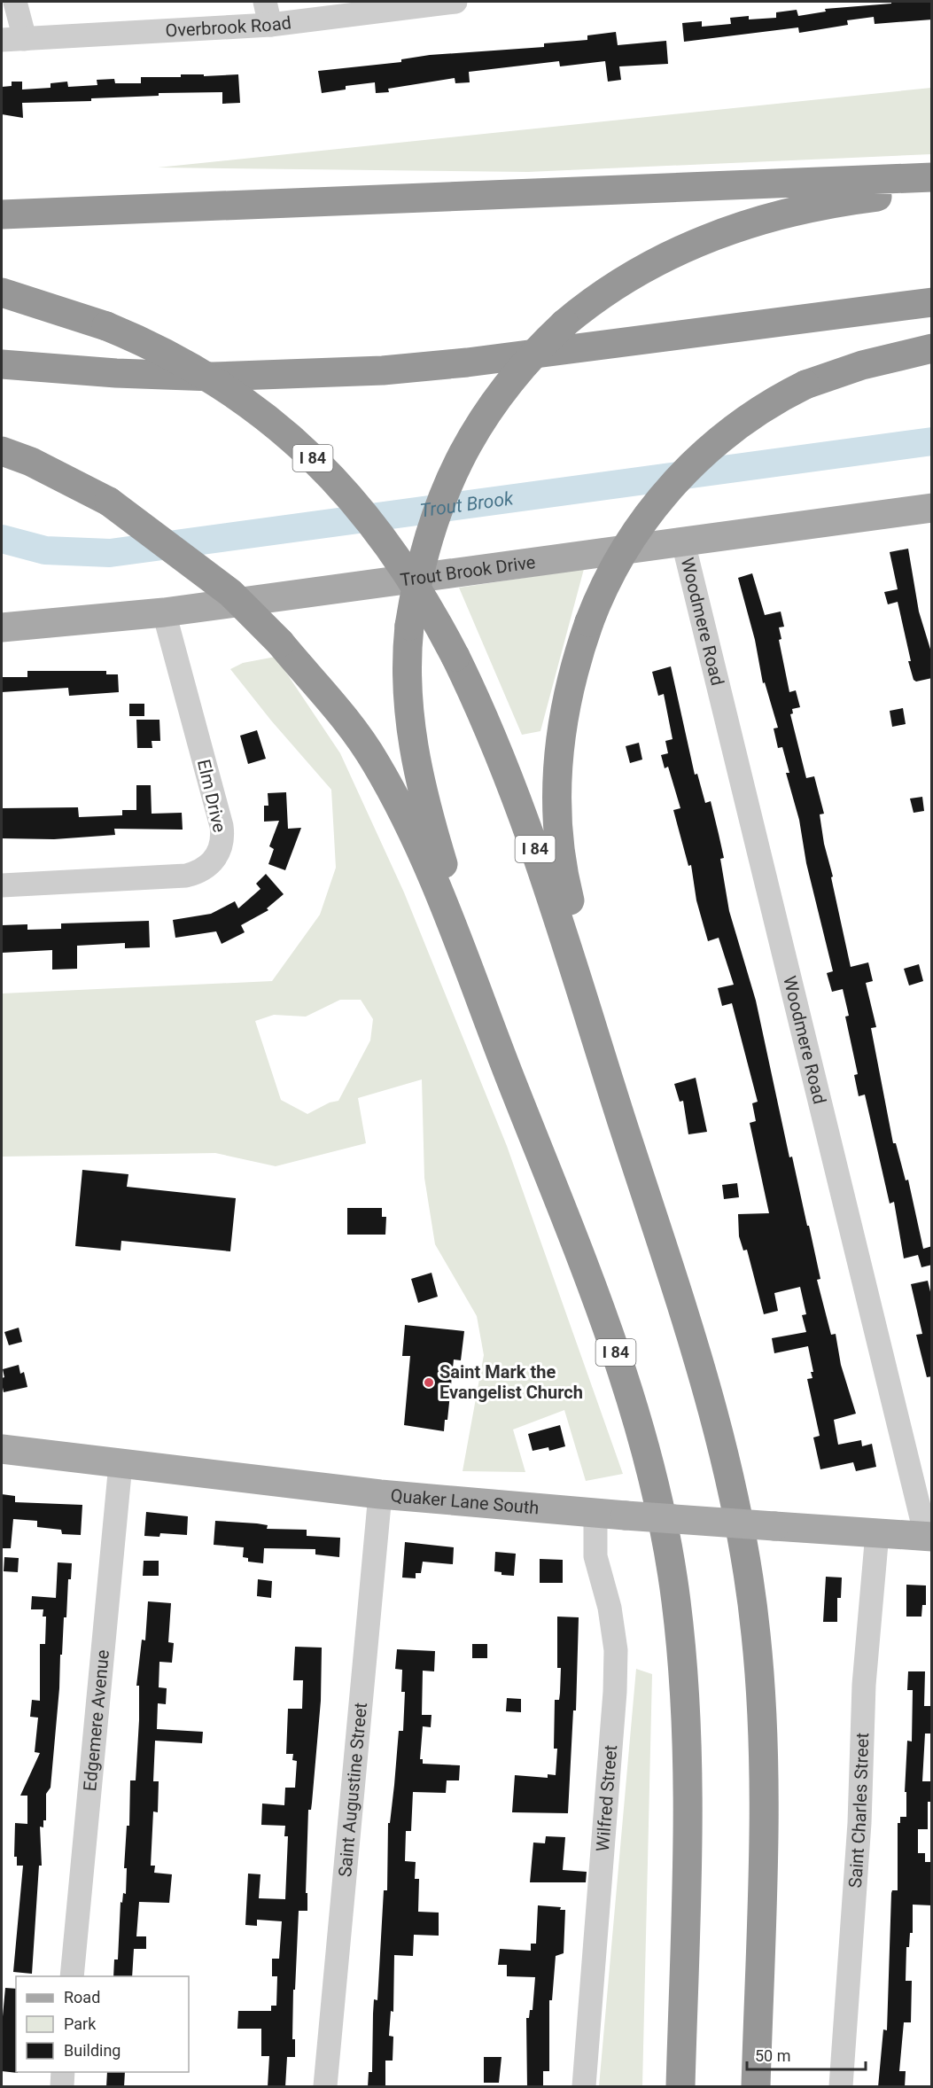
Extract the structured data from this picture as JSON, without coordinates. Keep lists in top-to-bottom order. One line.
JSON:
{"streets":{"highway":["I 84"],"main road":["Trout Brook Drive","Quaker Lane South"],"street":["Overbrook Road","Woodmere Road","Elm Drive","Edgemere Avenue","Saint Augustine Street","Wilfred Street","Saint Charles Street"]},"crossings":[["Trout Brook Drive","Woodmere Road"],["Trout Brook Drive","Elm Drive"],["Woodmere Road","Quaker Lane South"],["Quaker Lane South","Edgemere Avenue"],["Quaker Lane South","Saint Augustine Street"],["Quaker Lane South","Wilfred Street"],["Quaker Lane South","Saint Charles Street"]],"water":["Trout Brook"],"places":["Saint Mark the Evangelist Church"],"legend":["Road","Park","Building"],"scale_bar":"50 m"}
